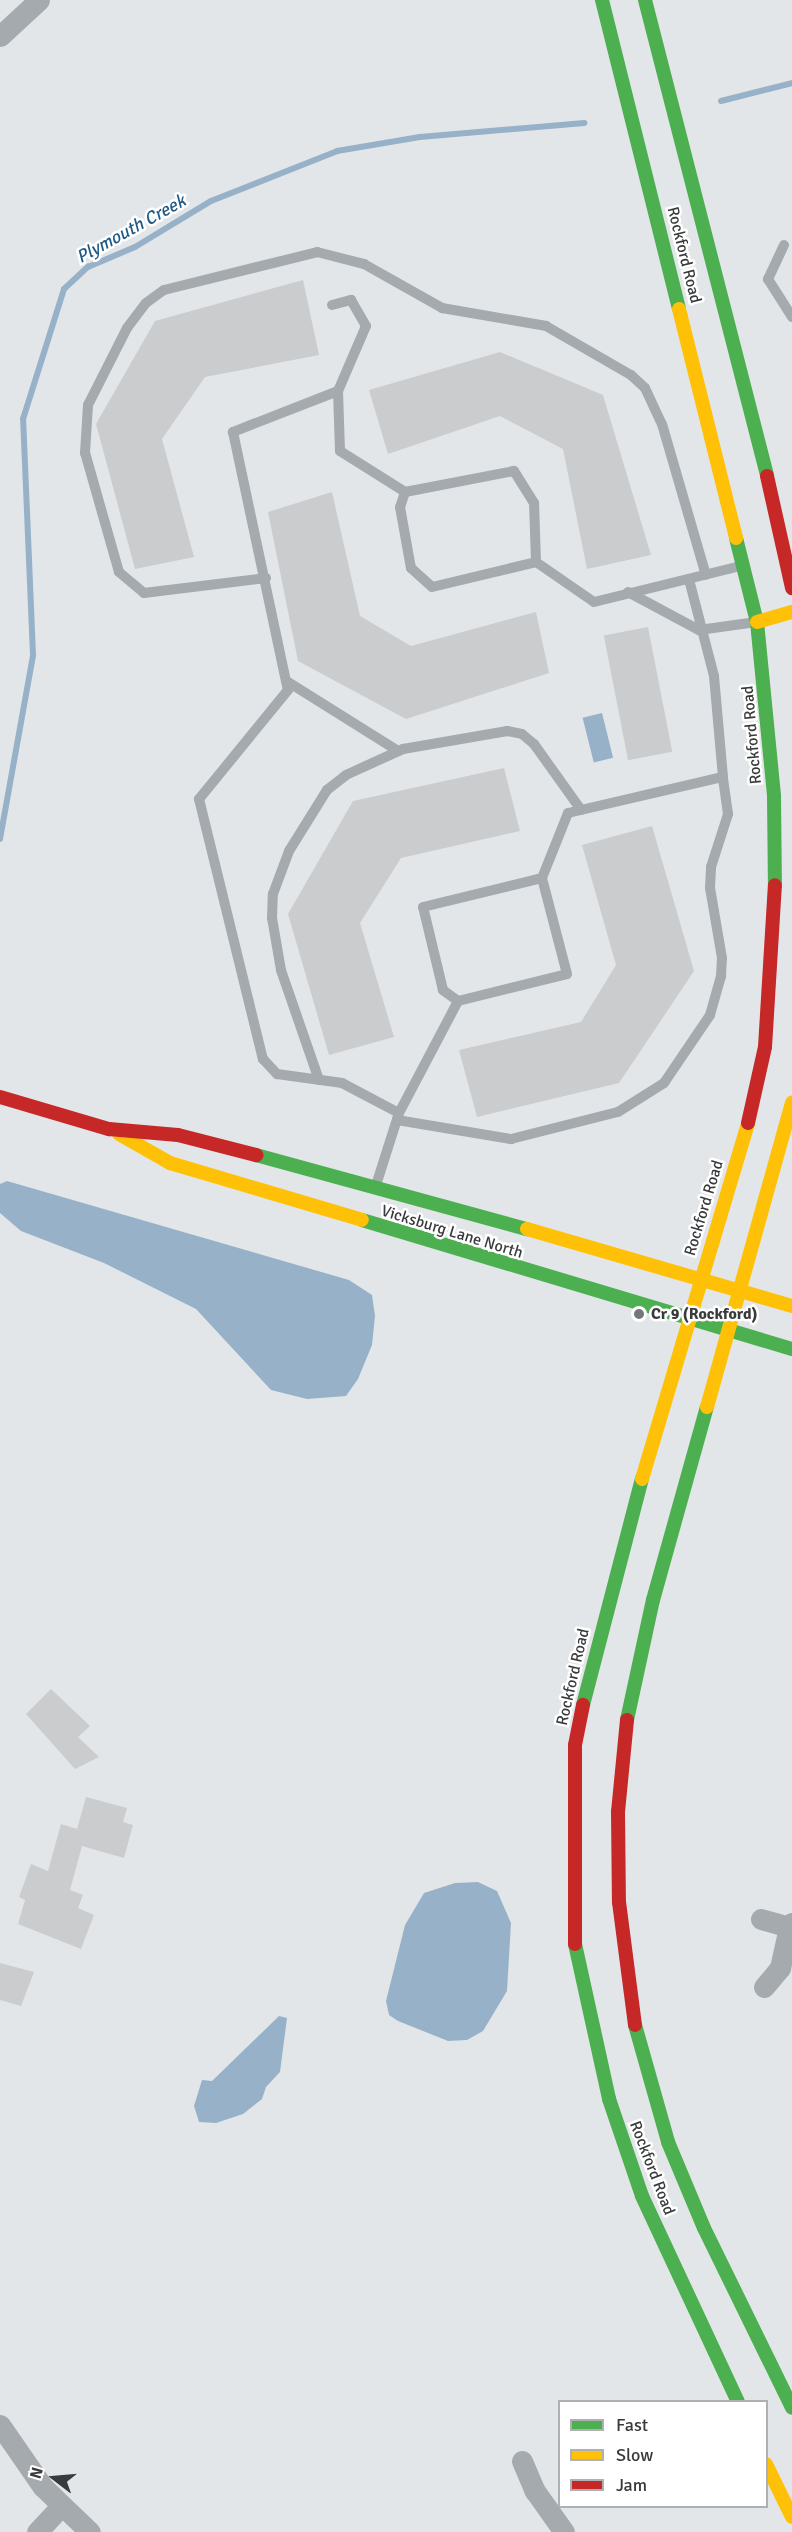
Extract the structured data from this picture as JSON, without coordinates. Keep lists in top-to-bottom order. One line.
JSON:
{"streets":{"main road":["Rockford Road","Vicksburg Lane North"]},"crossings":[["Rockford Road","Vicksburg Lane North"]],"water":["Plymouth Creek"],"places":["Cr 9 (Rockford)"],"legend":["Fast","Slow","Jam"],"north":"left"}
